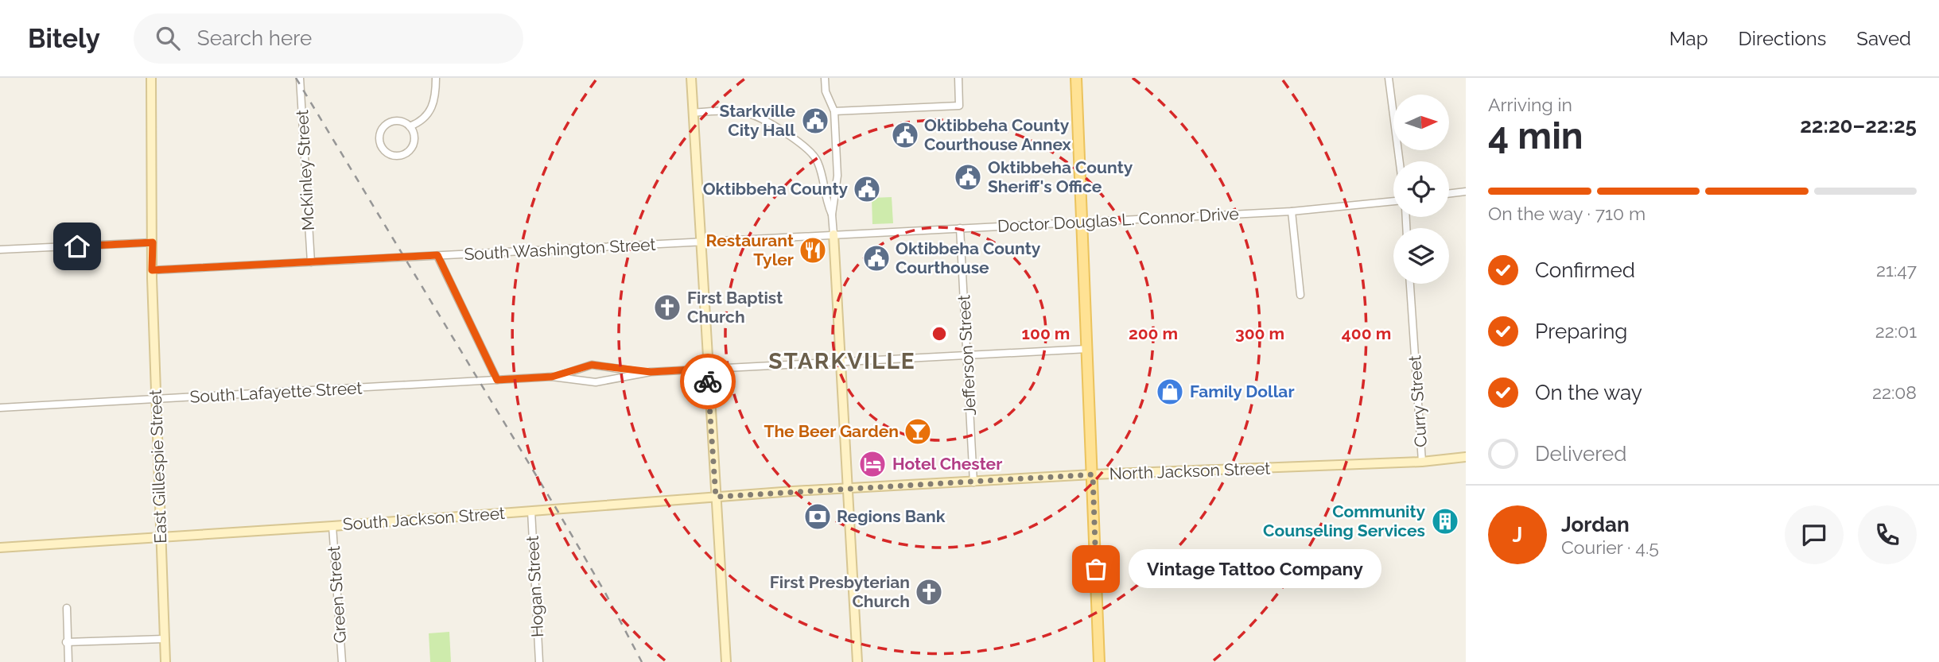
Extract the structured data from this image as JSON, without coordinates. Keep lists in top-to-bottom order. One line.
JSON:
{"streets":{"street":["McKinley Street","Doctor Douglas L. Connor Drive","South Washington Street","Jefferson Street","South Lafayette Street","Curry Street","East Gillespie Street","North Jackson Street","South Jackson Street","Hogan Street","Green Street"]},"crossings":[["McKinley Street","South Washington Street"],["Doctor Douglas L. Connor Drive","South Washington Street"],["Doctor Douglas L. Connor Drive","Jefferson Street"],["South Washington Street","East Gillespie Street"],["Jefferson Street","South Lafayette Street"],["Jefferson Street","North Jackson Street"],["South Lafayette Street","East Gillespie Street"],["Curry Street","North Jackson Street"],["East Gillespie Street","South Jackson Street"],["North Jackson Street","South Jackson Street"],["South Jackson Street","Hogan Street"],["South Jackson Street","Green Street"]],"districts":["STARKVILLE"],"places":{"public building":["Starkville City Hall","Oktibbeha County Courthouse Annex","Oktibbeha County Sheriff's Office","Oktibbeha County","Oktibbeha County Courthouse"],"restaurant":["Restaurant Tyler"],"church":["First Baptist Church","First Presbyterian Church"],"shop":["Family Dollar"],"bar":["The Beer Garden"],"hotel":["Hotel Chester"],"bank":["Regions Bank"],"building":["Community Counseling Services"],"other":["Vintage Tattoo Company"]},"north":"right","page":{"header":"Bitely","search":"Search here","nav":["Map","Directions","Saved"],"heading":["4 min","Arriving in","22:20–22:25"],"panel":["Jordan","Courier · 4.5"],"bar":"On the way · 710 m","list":[["Confirmed","21:47"],["Preparing","22:01"],["On the way","22:08"],"Delivered"],"round":"J","bubble":"Vintage Tattoo Company"},"rings":["100 m","200 m","300 m","400 m"]}
